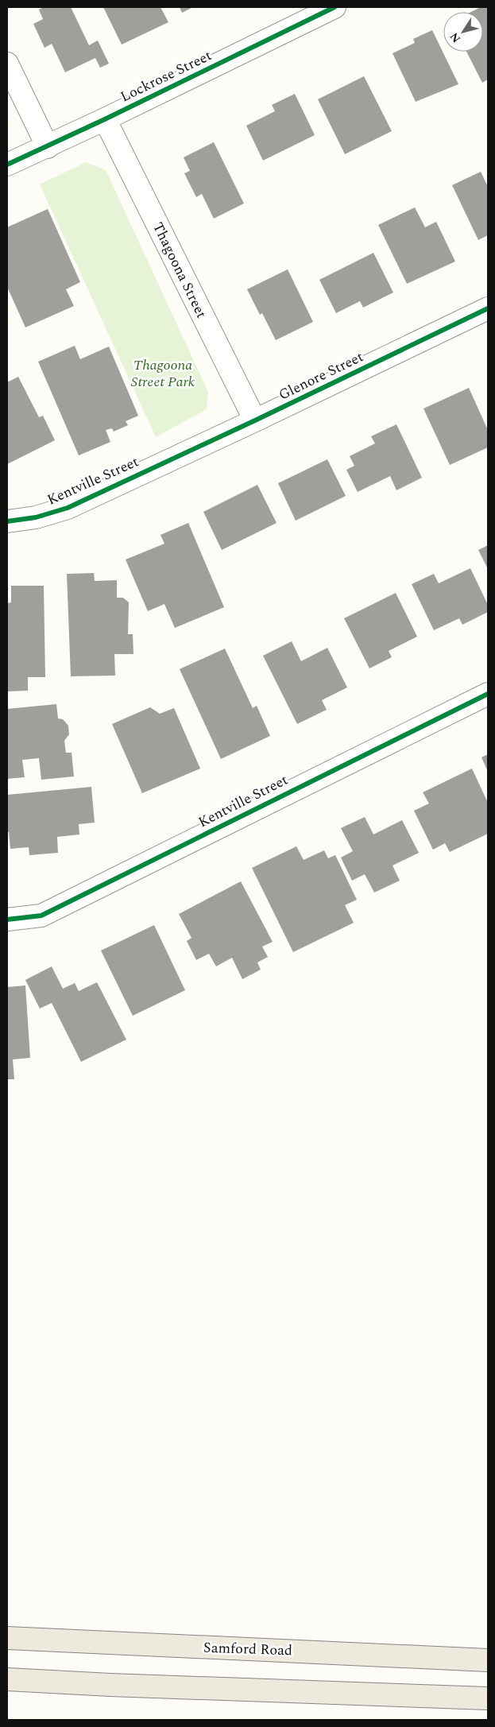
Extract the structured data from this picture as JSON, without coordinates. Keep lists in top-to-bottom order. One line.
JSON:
{"streets":{"main road":["Samford Road"],"street":["Lockrose Street","Thagoona Street","Glenore Street","Kentville Street"]},"crossings":[["Lockrose Street","Thagoona Street"],["Thagoona Street","Glenore Street"],["Glenore Street","Kentville Street"]],"parks":["Thagoona Street Park"],"north":"bottom left"}
